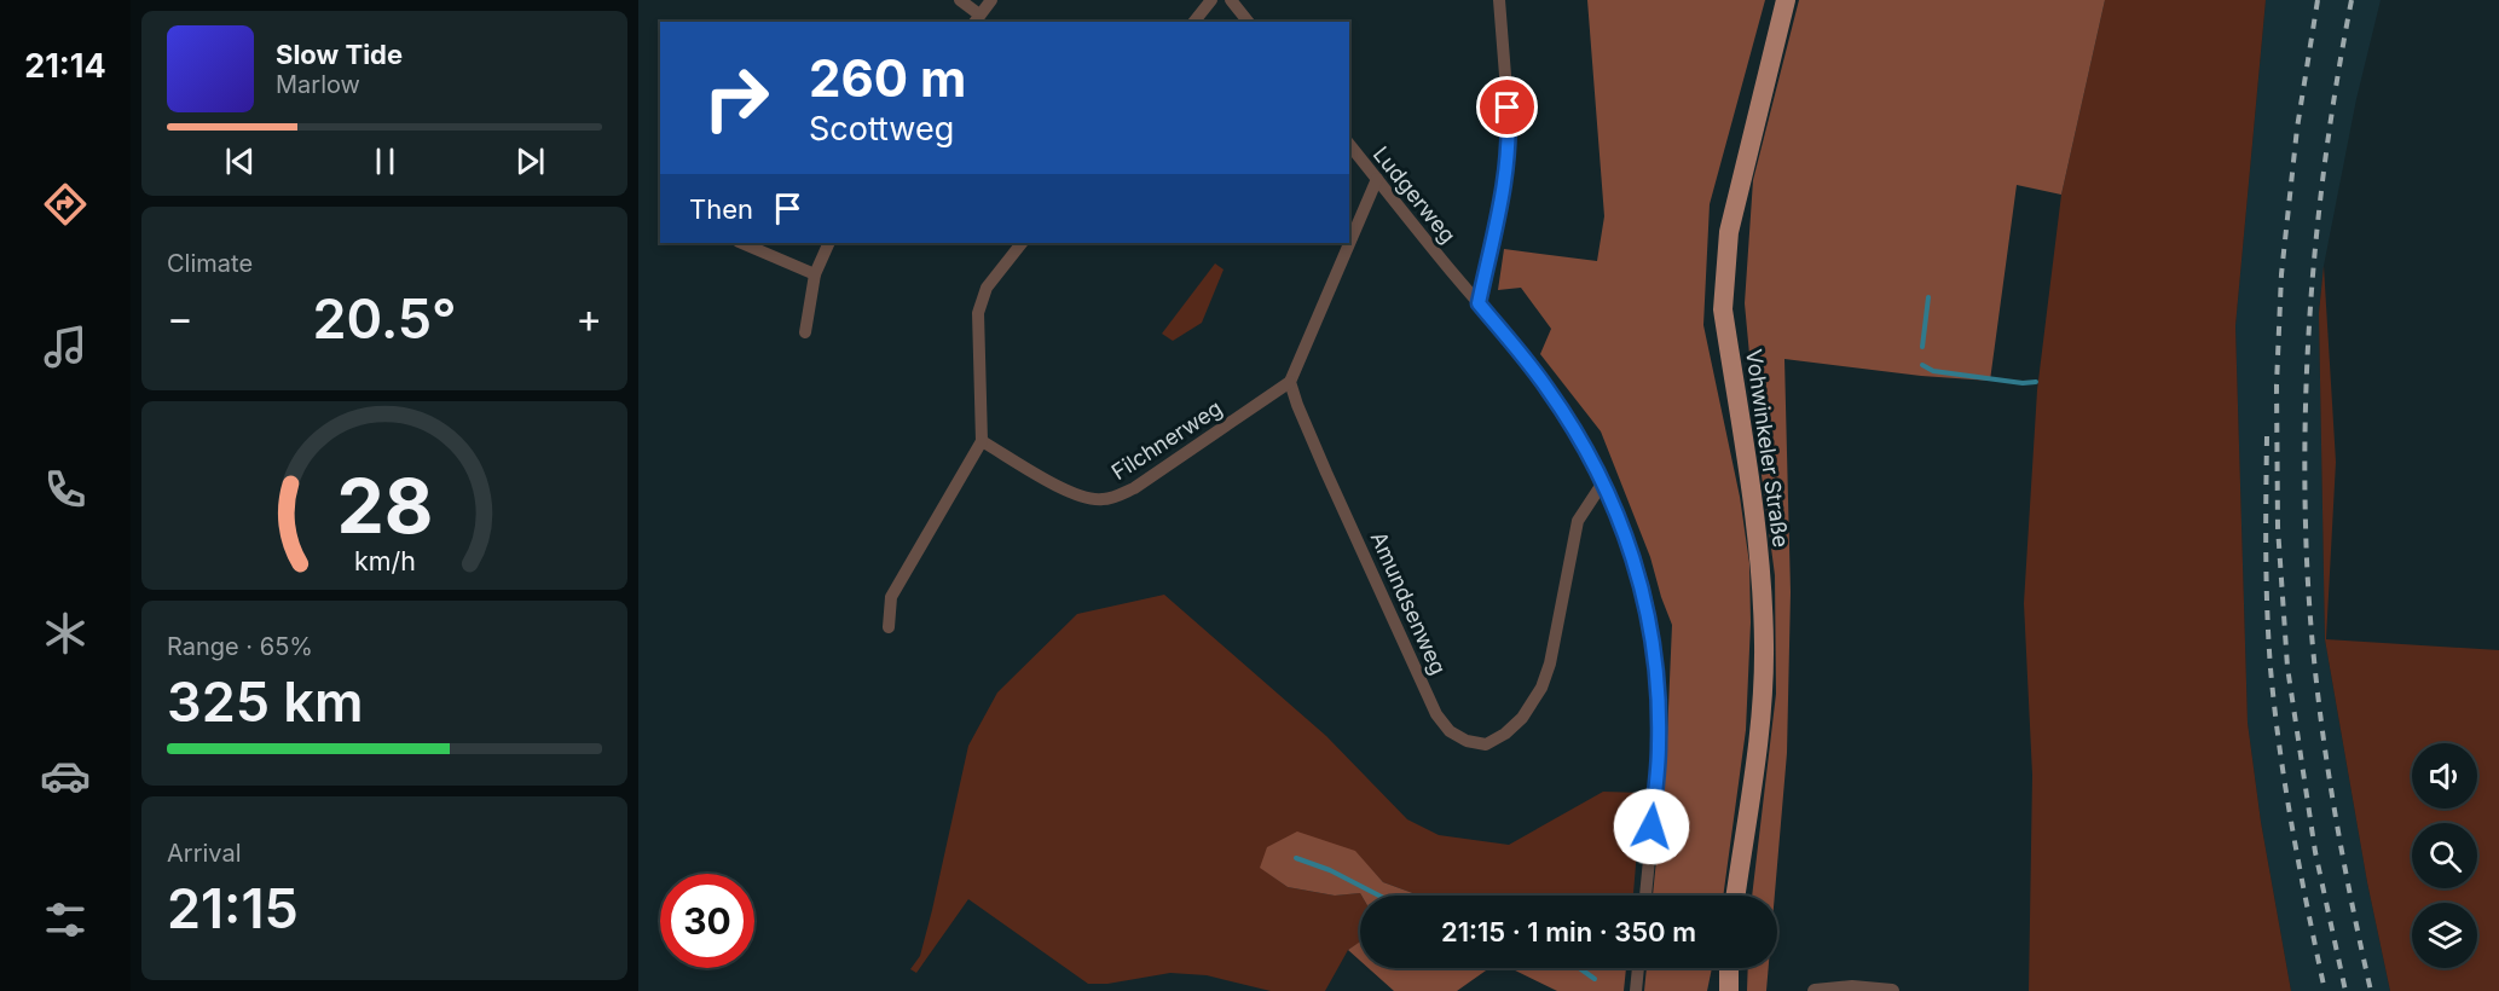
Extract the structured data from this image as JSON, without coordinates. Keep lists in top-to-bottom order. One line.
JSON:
{"streets":{"main road":["Vohwinkeler Straße"],"street":["Ludgerweg","Filchnerweg","Amundsenweg"]},"crossings":[["Ludgerweg","Amundsenweg"],["Filchnerweg","Amundsenweg"]],"page":{"tabs":"21:14","turn":["260 m","Scottweg"],"song":["Slow Tide","Marlow"],"then":"Then","tile":["Climate",["Range · 65%","325 km"],["Arrival","21:15"]],"heat":["−","20.5°","+"],"limit":"30","trip":"21:15 · 1 min · 350 m","gauge":["28","km/h"]}}
